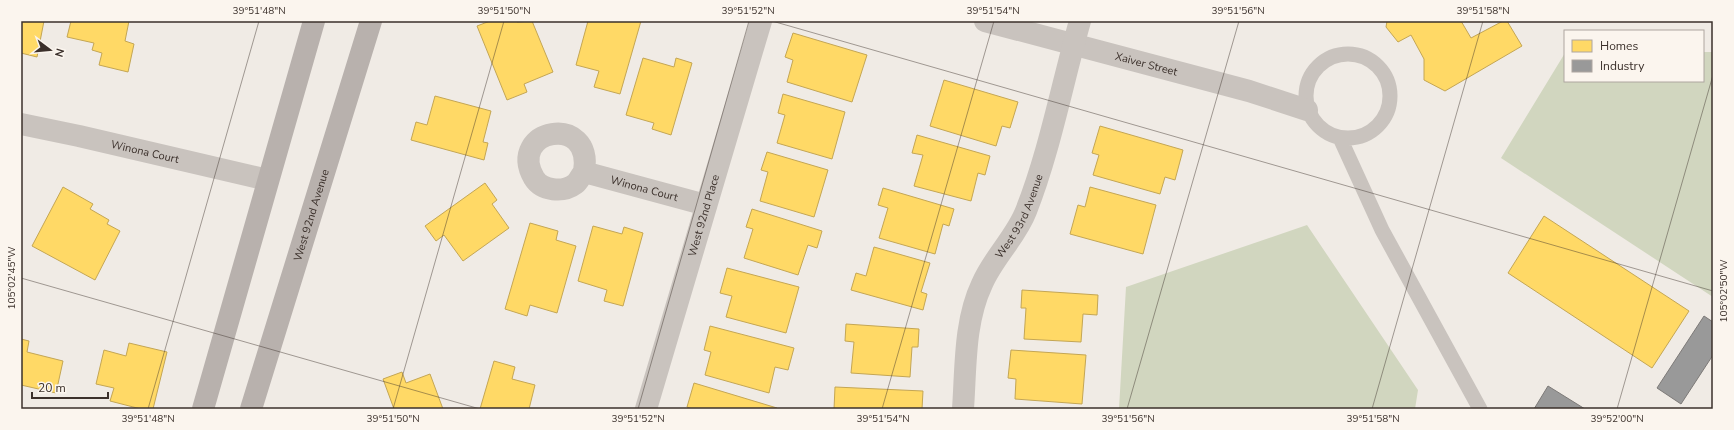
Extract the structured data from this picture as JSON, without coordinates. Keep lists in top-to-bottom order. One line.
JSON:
{"streets":{"main road":["West 92nd Avenue"],"street":["Xaiver Street","Winona Court","West 92nd Place","West 93rd Avenue"]},"crossings":[["Xaiver Street","West 93rd Avenue"],["Winona Court","West 92nd Place"]],"legend":["Homes","Industry"],"scale_bar":"20 m","north":"right","coordinates":["39°51'48\"N","39°51'50\"N","39°51'52\"N","39°51'54\"N","39°51'56\"N","39°51'58\"N","105°02'45\"W","105°02'50\"W","39°52'00\"N"]}
